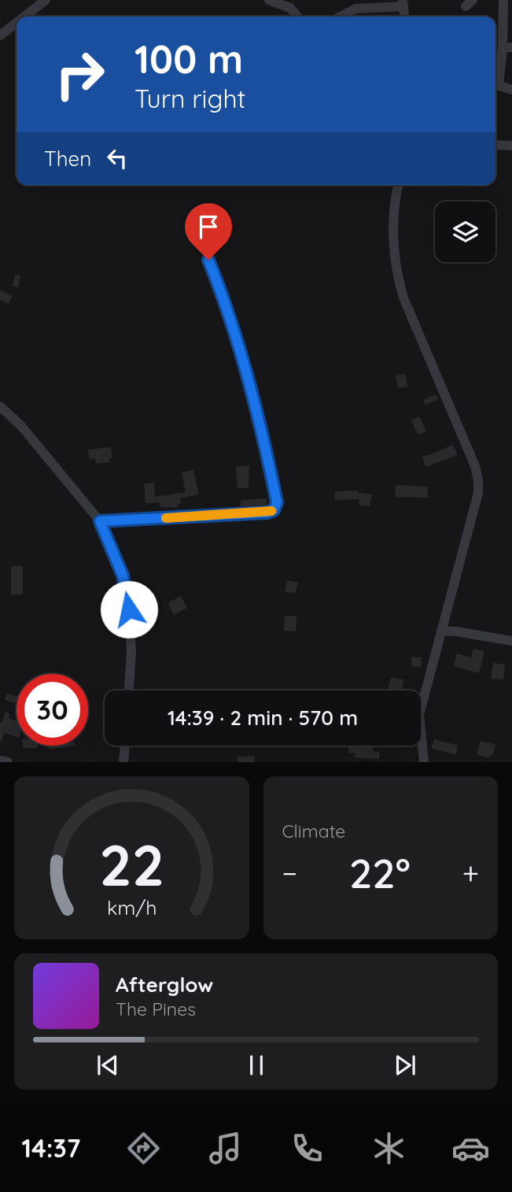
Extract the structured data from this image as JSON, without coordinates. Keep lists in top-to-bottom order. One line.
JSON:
{"page":{"turn":["100 m","Turn right"],"then":"Then","limit":"30","trip":"14:39 · 2 min · 570 m","tile":"Climate","heat":["−","22°","+"],"song":["Afterglow","The Pines"],"tabs":"14:37","gauge":["22","km/h"]}}
